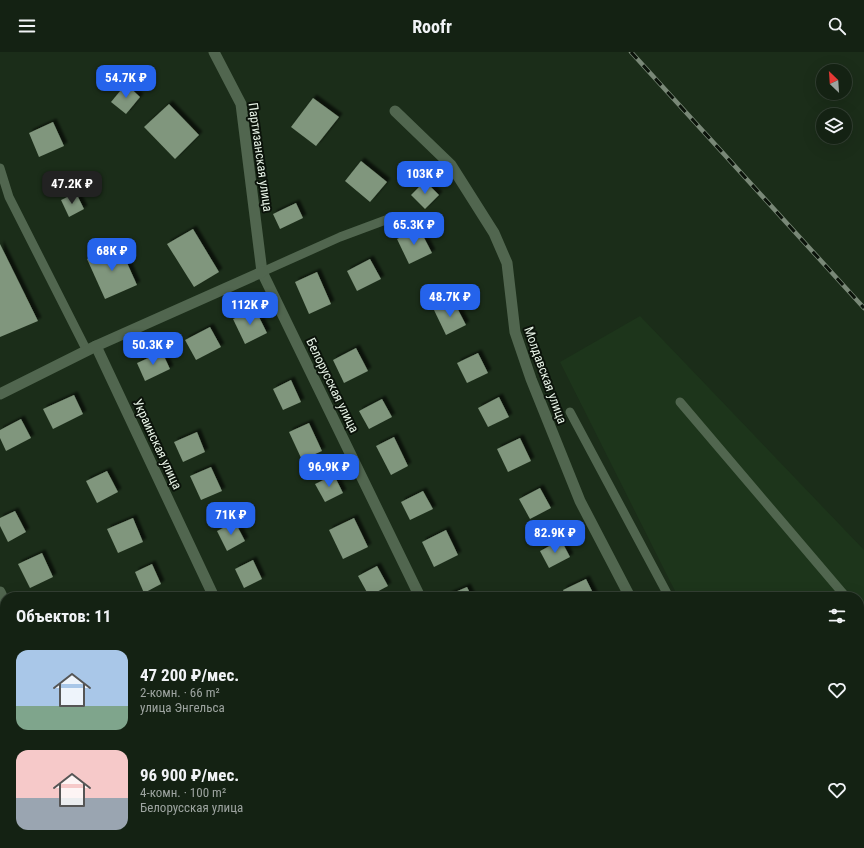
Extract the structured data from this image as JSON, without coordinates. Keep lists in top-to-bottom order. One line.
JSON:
{"streets":{"street":["Партизанская улица","Молдавская улица","Белорусская улица","Украинская улица"]},"crossings":[["Партизанская улица","Белорусская улица"]],"north":"top left","page":{"header":"Roofr","price":["54.7K ₽","103K ₽","47.2K ₽","65.3K ₽","68K ₽","48.7K ₽","112K ₽","50.3K ₽","96.9K ₽","71K ₽","82.9K ₽"],"heading":"Объектов: 11","list":[{"name":"47 200 ₽/мес.","note":"2-комн. · 66 m² · улица Энгельса"},{"name":"96 900 ₽/мес.","note":"4-комн. · 100 m² · Белорусская улица"}]}}
